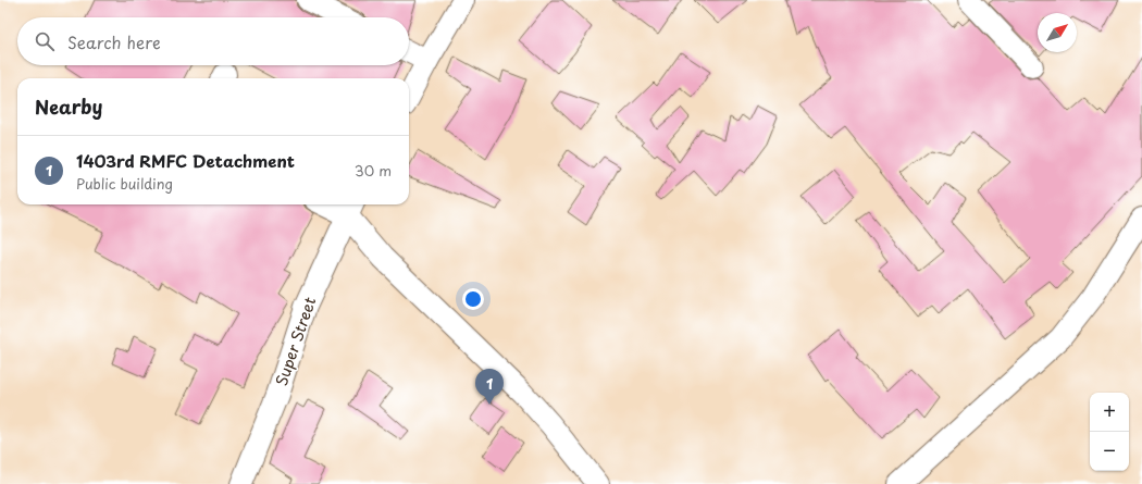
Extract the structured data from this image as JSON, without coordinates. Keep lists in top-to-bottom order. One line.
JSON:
{"streets":{"street":["Super Street"]},"north":"top right","page":{"search":"Search here","heading":"Nearby","list":[{"mark":"1","name":"1403rd RMFC Detachment","note":"Public building","value":"30 m"}],"pins":"1","map_buttons":["+","−"]}}
